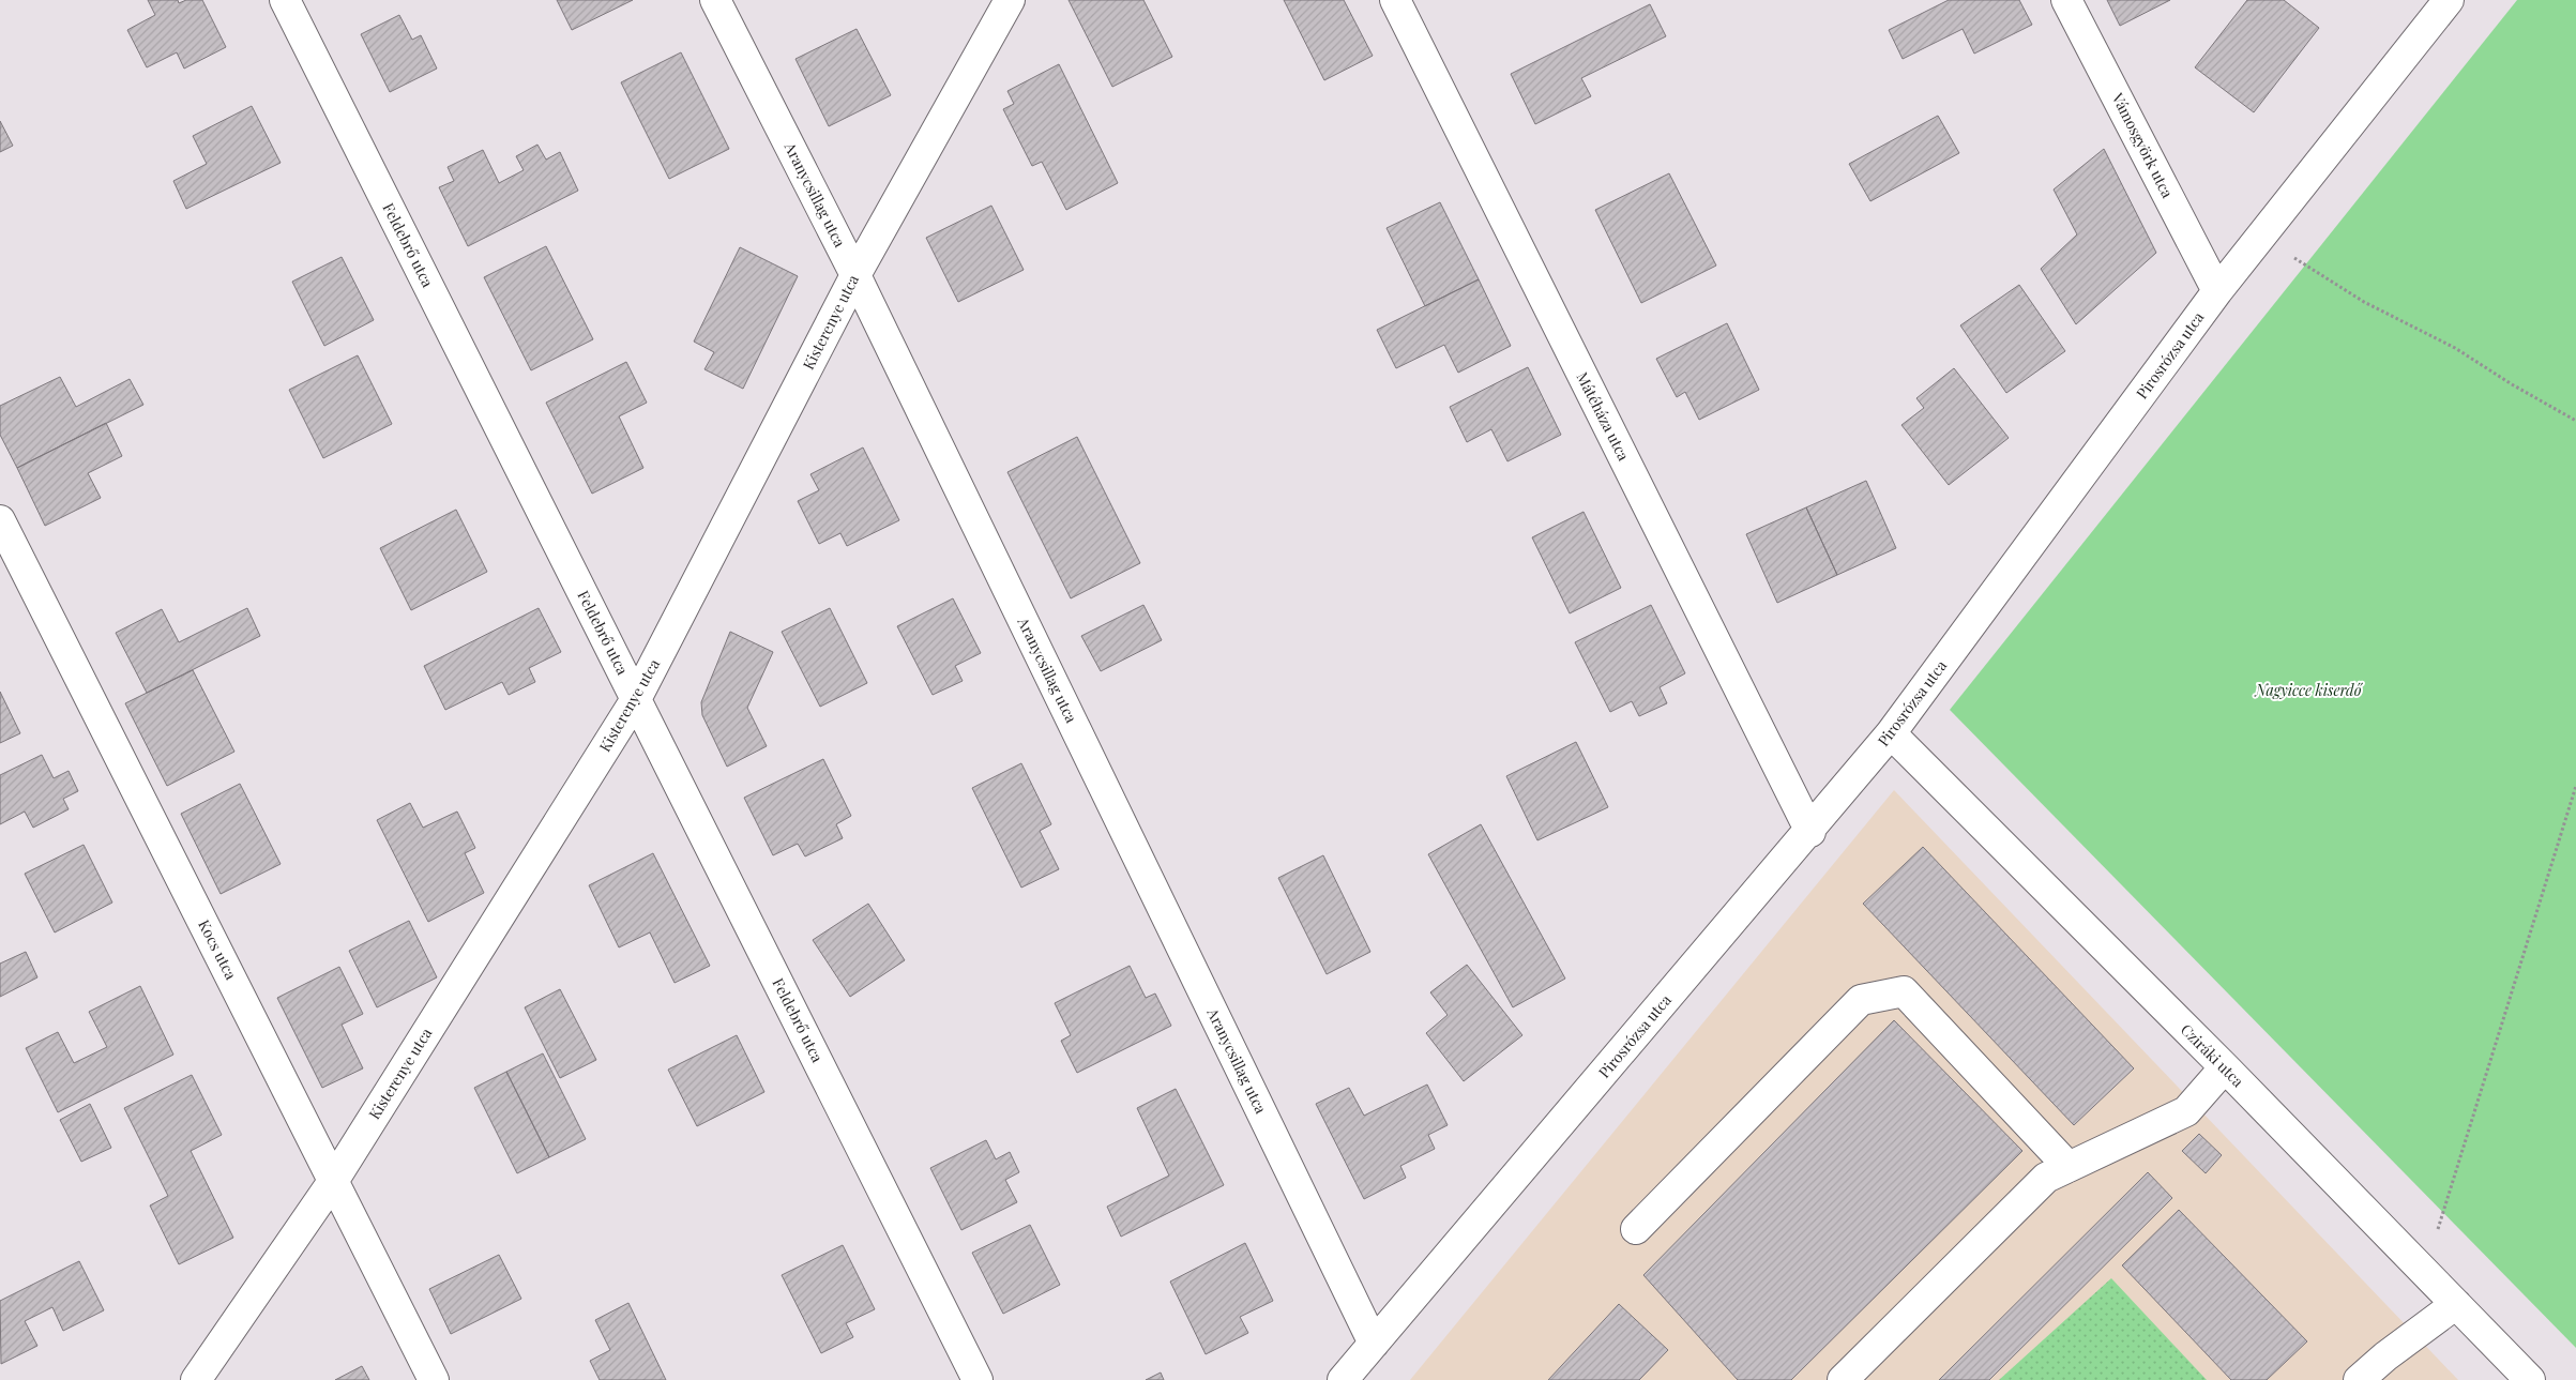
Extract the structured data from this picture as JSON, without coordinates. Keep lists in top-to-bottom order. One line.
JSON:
{"streets":{"street":["Vámosgyörk utca","Aranycsillag utca","Feldebrő utca","Kisterenye utca","Pirosrózsa utca","Mátéháza utca","Kocs utca","Cziráki utca"]},"crossings":[["Vámosgyörk utca","Pirosrózsa utca"],["Aranycsillag utca","Kisterenye utca"],["Aranycsillag utca","Pirosrózsa utca"],["Feldebrő utca","Kisterenye utca"],["Kisterenye utca","Kocs utca"],["Pirosrózsa utca","Mátéháza utca"],["Pirosrózsa utca","Cziráki utca"]],"parks":["Nagyicce kiserdő"]}
